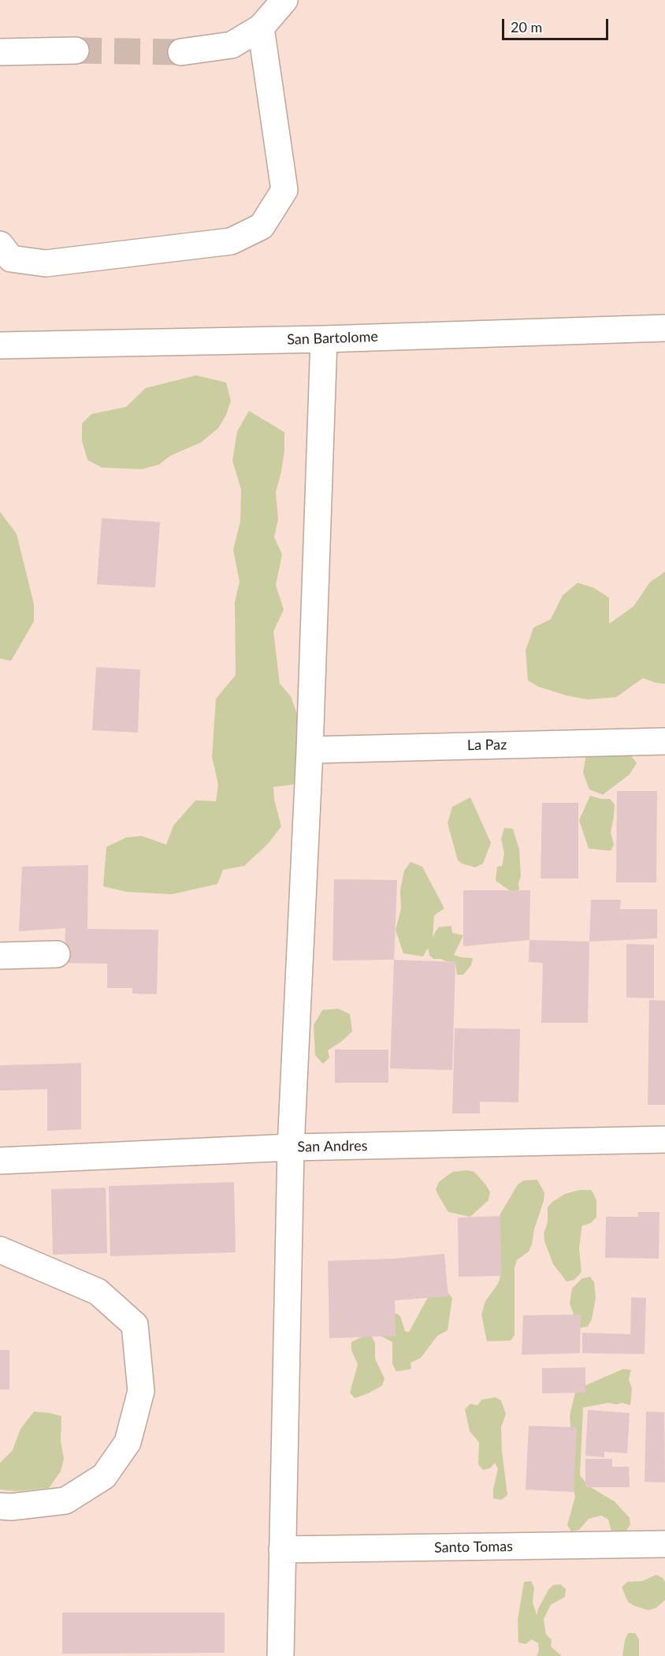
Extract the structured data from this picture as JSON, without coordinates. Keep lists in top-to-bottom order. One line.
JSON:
{"streets":{"street":["San Bartolome","La Paz","San Andres","Santo Tomas"]},"scale_bar":"20 m"}
